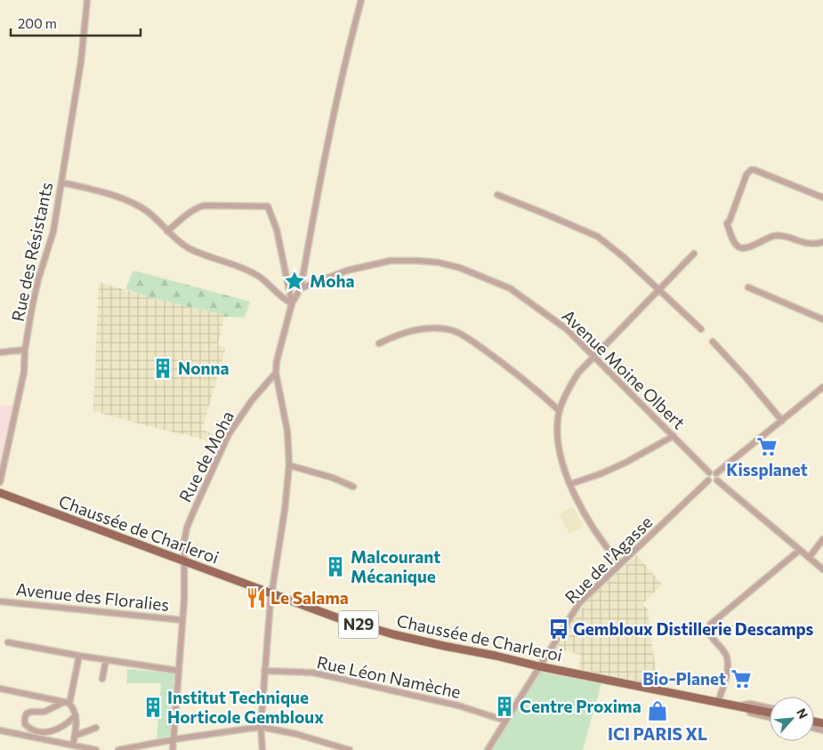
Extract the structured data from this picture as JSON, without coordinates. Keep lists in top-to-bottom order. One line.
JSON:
{"streets":{"main road":["Chaussée de Charleroi","N29"],"street":["Rue des Résistants","Avenue Moine Olbert","Rue de Moha","Rue de l'Agasse","Avenue des Floralies","Rue Léon Namèche"]},"crossings":[["Avenue Moine Olbert","Rue de l'Agasse"],["Rue de Moha","Chaussée de Charleroi"],["Rue de Moha","Avenue des Floralies"],["Chaussée de Charleroi","Rue de l'Agasse"],["Rue de l'Agasse","Rue Léon Namèche"]],"places":{"place":["Moha"],"building":["Nonna","Malcourant Mécanique","Centre Proxima","Institut Technique Horticole Gembloux"],"supermarket":["Kissplanet","Bio-Planet"],"restaurant":["Le Salama"],"bus stop":["Gembloux Distillerie Descamps"],"shop":["ICI PARIS XL"]},"scale_bar":"200 m","north":"top right"}
